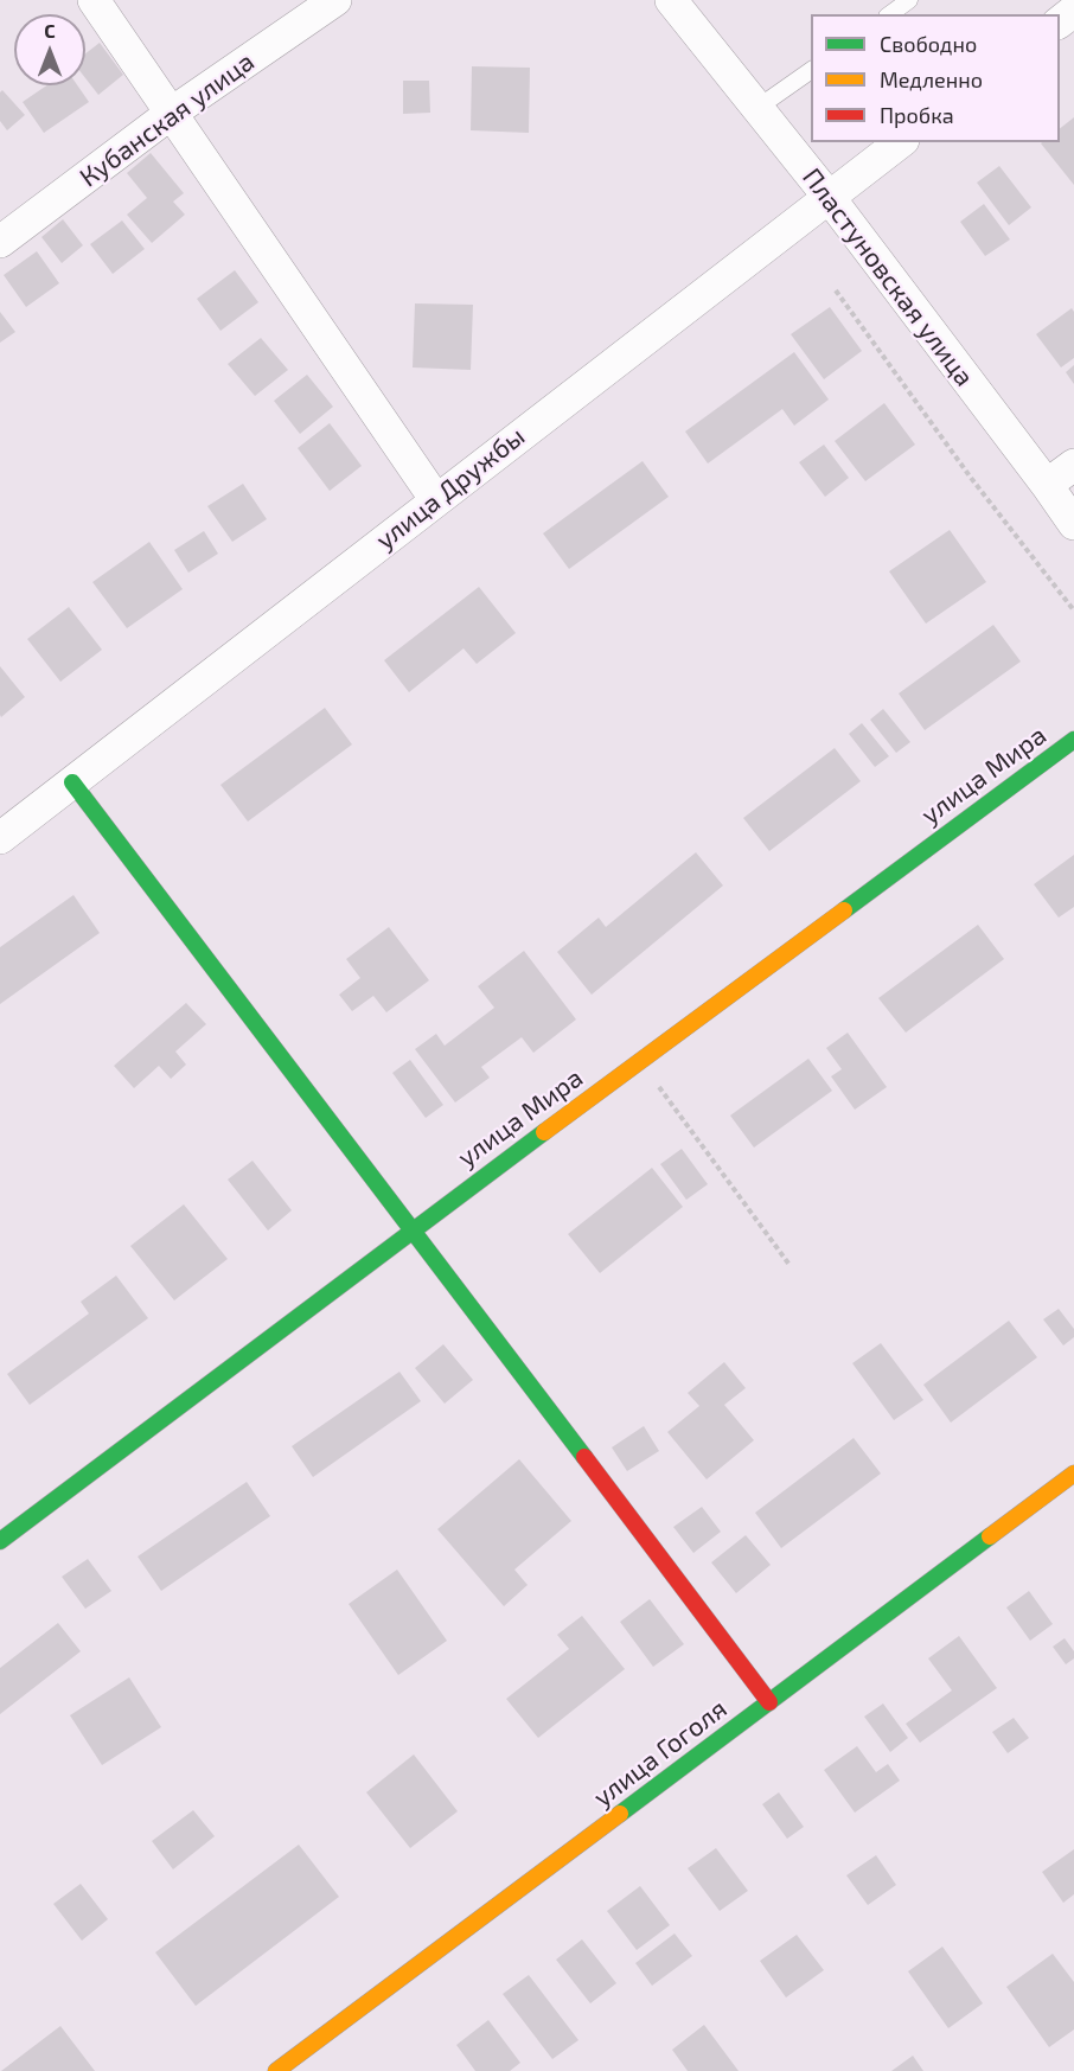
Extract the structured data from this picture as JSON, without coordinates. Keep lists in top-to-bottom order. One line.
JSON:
{"streets":{"street":["Кубанская улица","Пластуновская улица","улица Дружбы","улица Мира","улица Гоголя"]},"crossings":[["Пластуновская улица","улица Дружбы"]],"legend":["Свободно","Медленно","Пробка"],"north":"top"}
